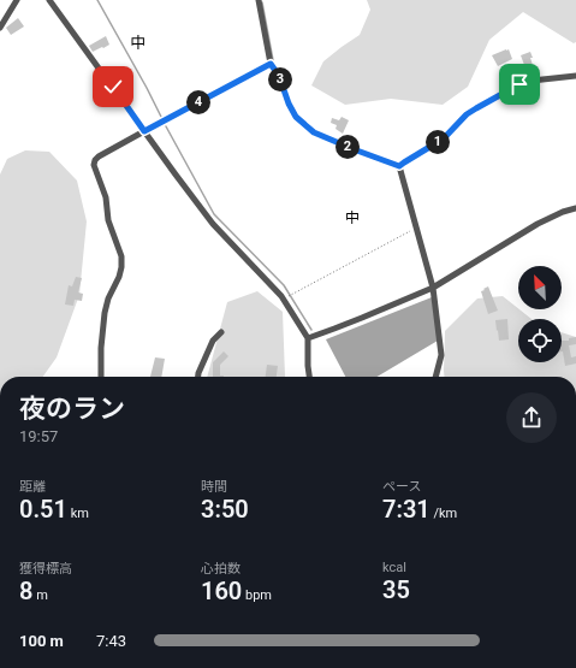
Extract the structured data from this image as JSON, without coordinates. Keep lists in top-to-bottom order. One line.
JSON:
{"districts":["中","中"],"north":"top left","page":{"pins":["3","4","1","2"],"heading":["夜のラン","19:57"],"stats":[["距離","0.51 km"],["時間","3:50"],["ペース","7:31 /km"],["獲得標高","8 m"],["心拍数","160 bpm"],["kcal","35"]],"list":[{"name":"100 m","note":"7:43"}]}}
